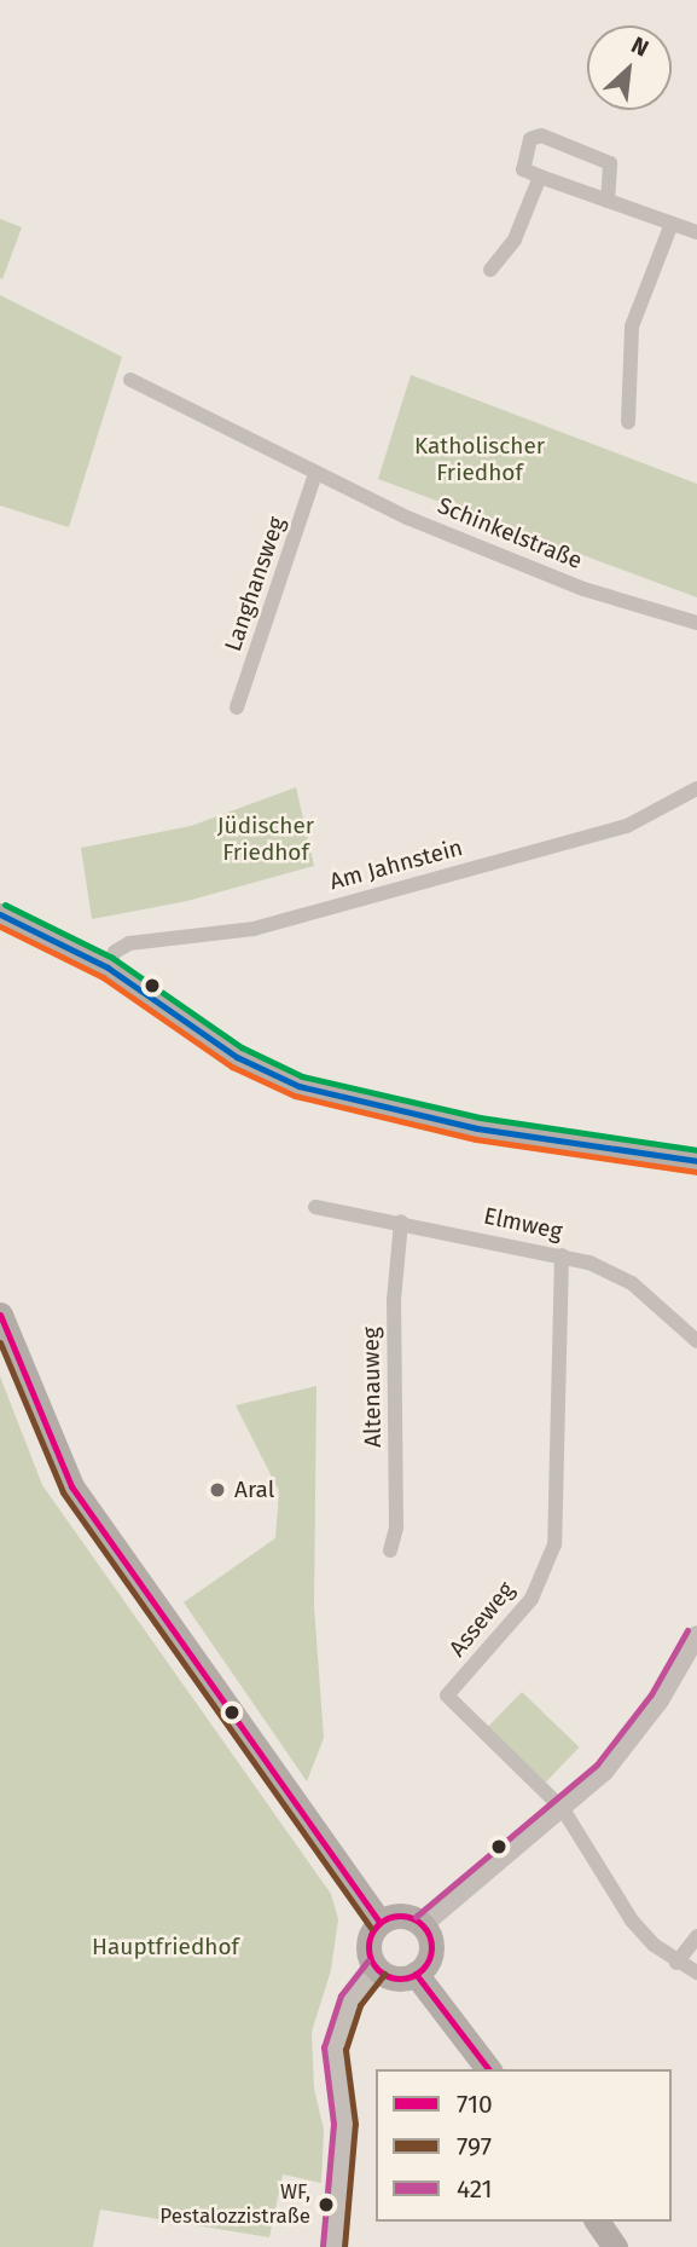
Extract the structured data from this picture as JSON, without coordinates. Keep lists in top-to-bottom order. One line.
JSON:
{"streets":{"street":["Schinkelstraße","Langhansweg","Am Jahnstein","Elmweg","Altenauweg","Asseweg"]},"crossings":[["Schinkelstraße","Langhansweg"],["Elmweg","Altenauweg"],["Elmweg","Asseweg"]],"parks":["Katholischer Friedhof","Jüdischer Friedhof","Hauptfriedhof"],"places":["Aral","WF, Pestalozzistraße"],"lines":["transit line 710","transit line 797","transit line 421"],"legend":["710","797","421"],"north":"top right"}
